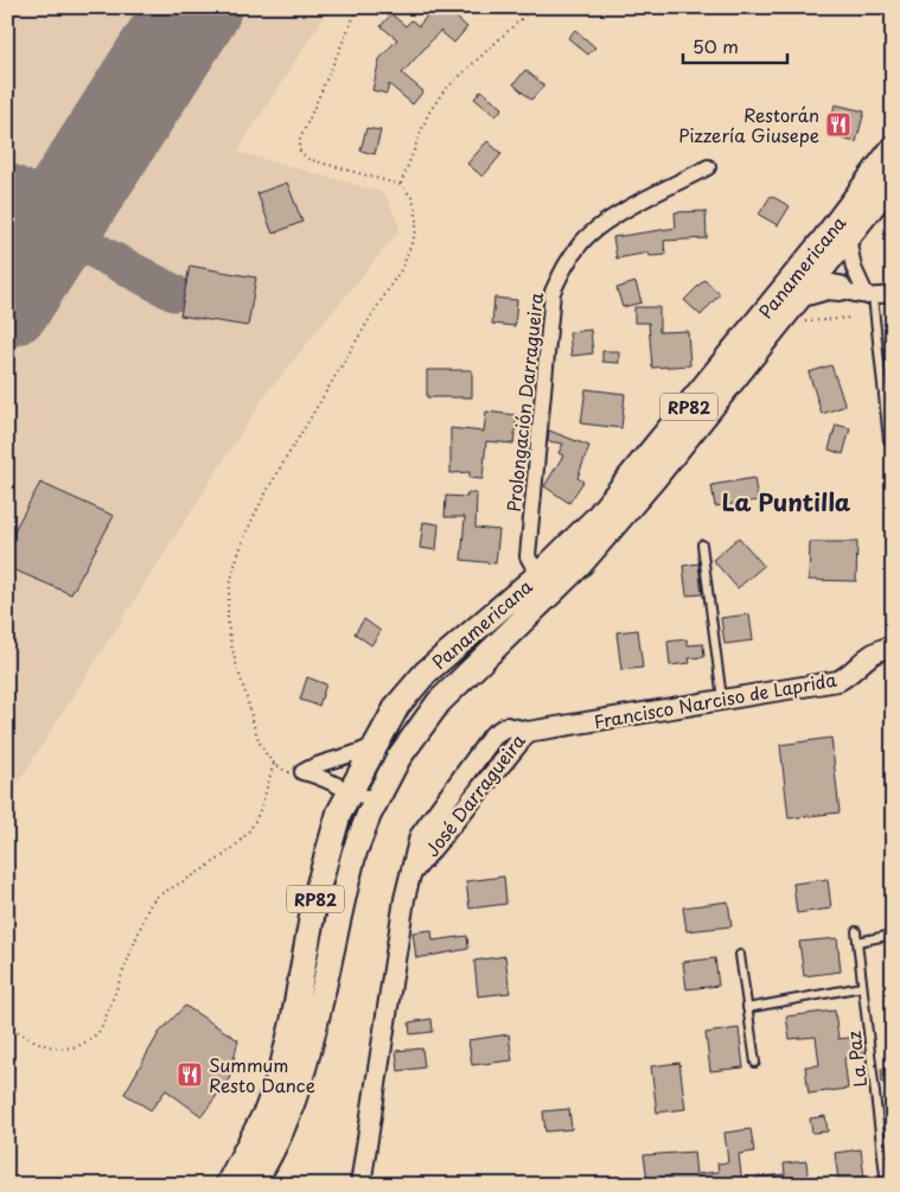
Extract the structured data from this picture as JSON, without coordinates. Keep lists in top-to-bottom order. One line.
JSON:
{"streets":{"main road":["Panamericana","RP82"],"street":["Prolongación Darragueira","Francisco Narciso de Laprida","José Darragueira"],"lane":["La Paz"]},"crossings":[["Panamericana","Prolongación Darragueira"],["Francisco Narciso de Laprida","José Darragueira"]],"districts":["La Puntilla"],"places":{"restaurant":["Restorán Pizzería Giusepe","Summum Resto Dance"]},"scale_bar":"50 m"}
